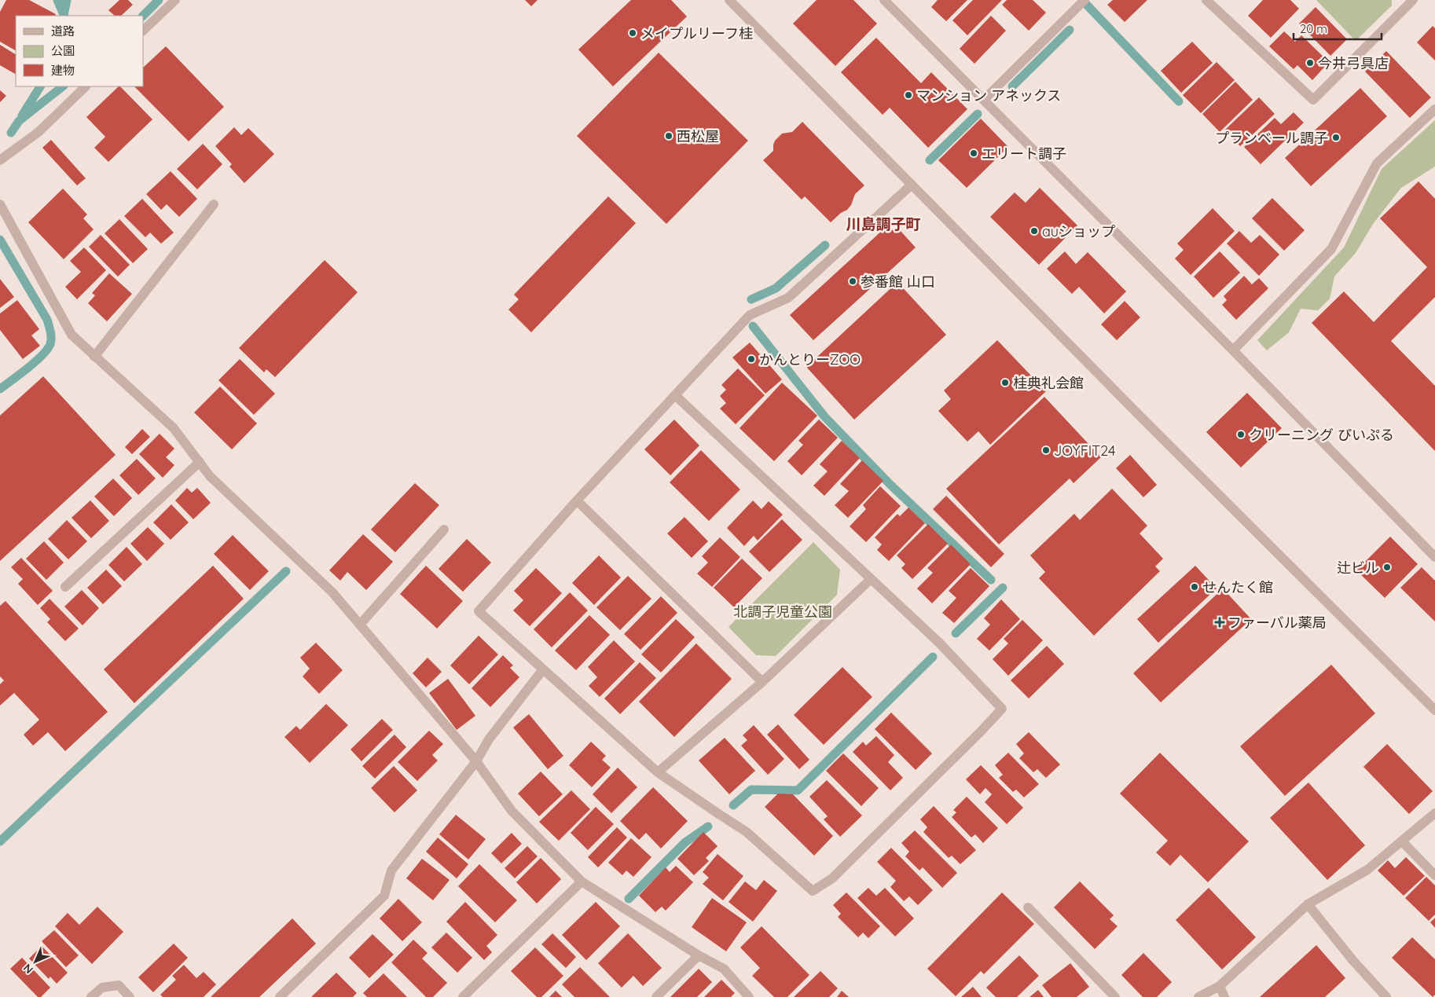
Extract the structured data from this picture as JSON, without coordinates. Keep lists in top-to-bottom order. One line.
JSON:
{"districts":["川島調子町"],"parks":["北調子児童公園"],"places":{"other":["メイプルリーフ桂","今井弓具店","マンション アネックス","西松屋","プランベール調子","エリート調子","auショップ","参番館 山口","かんとりーZOO","桂典礼会館","クリーニング ぴいぷる","JOYFIT24","辻ビル","せんたく館"],"health":["ファーバル薬局"]},"legend":["道路","公園","建物"],"scale_bar":"20 m","north":"bottom left"}
